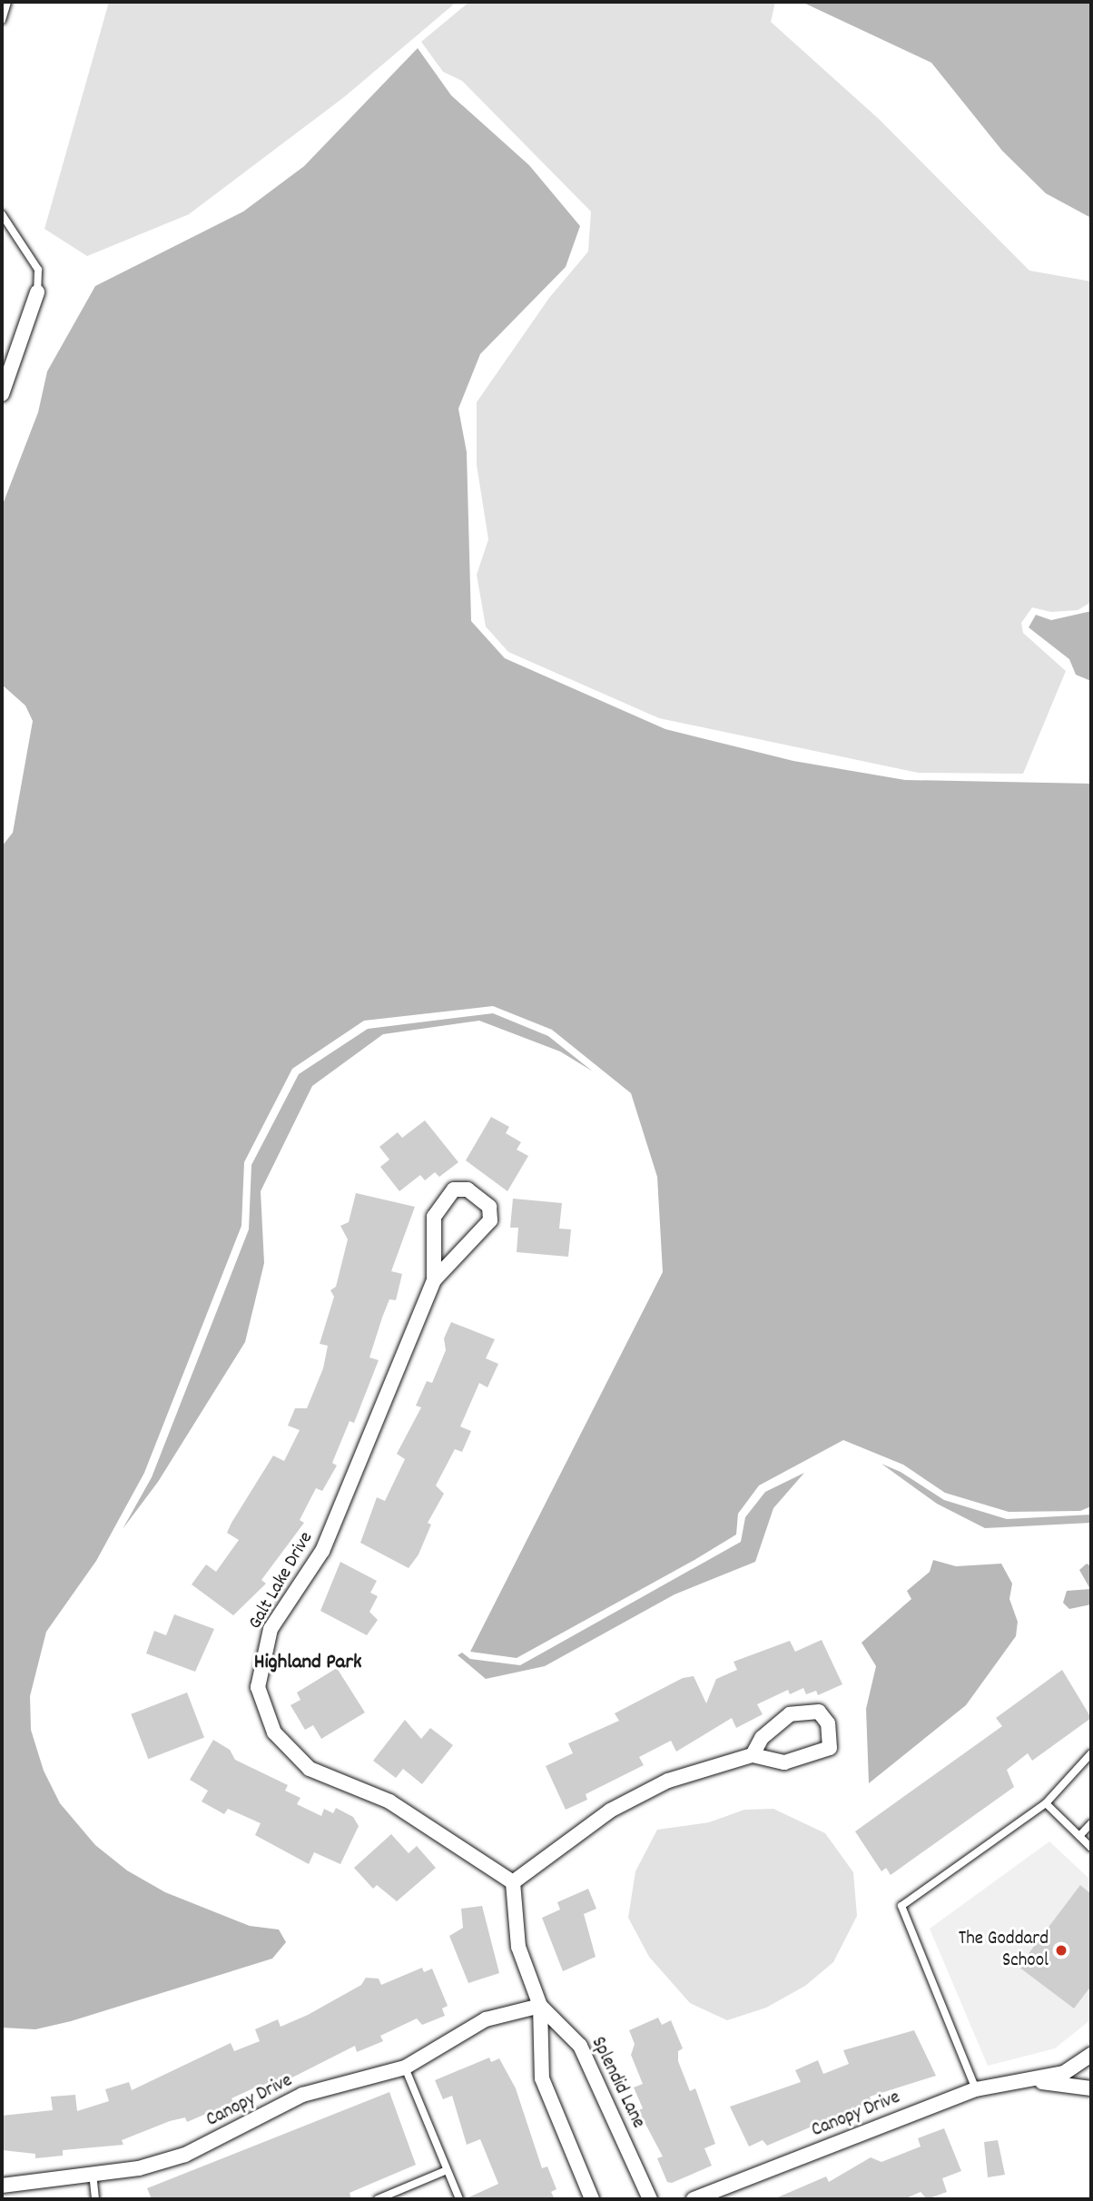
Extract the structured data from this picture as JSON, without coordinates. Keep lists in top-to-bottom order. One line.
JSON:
{"streets":{"street":["Galt Lake Drive","Splendid Lane","Canopy Drive"]},"crossings":[["Splendid Lane","Canopy Drive"]],"districts":["Highland Park"],"places":["The Goddard School"]}
